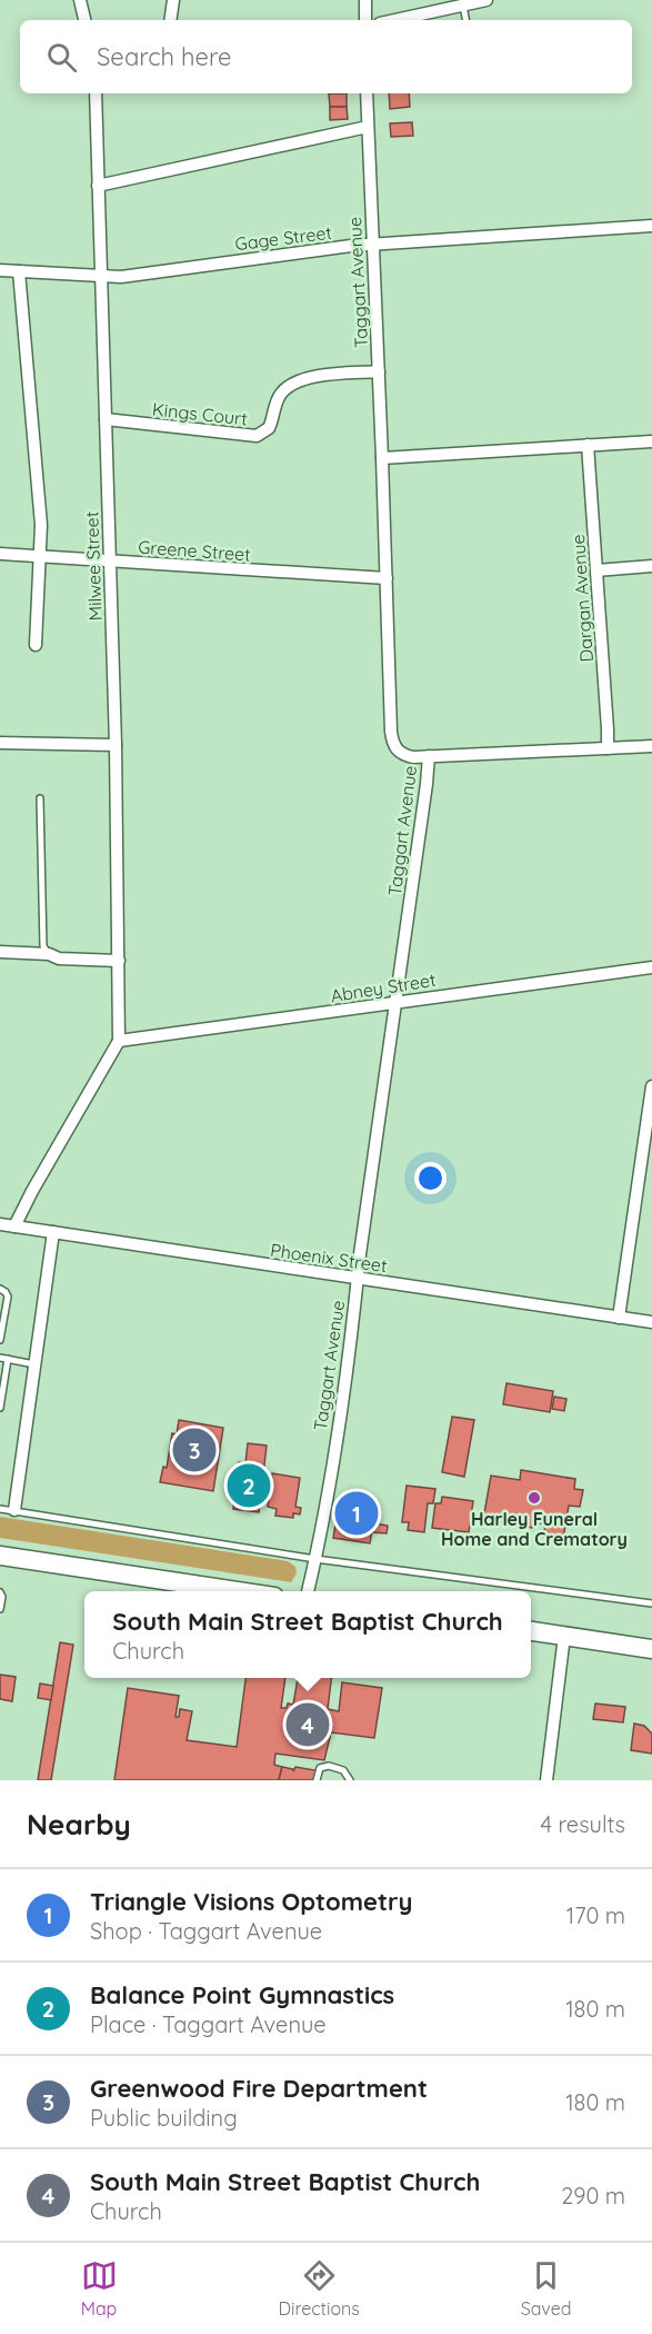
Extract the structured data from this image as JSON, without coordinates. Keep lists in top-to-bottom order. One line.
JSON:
{"streets":{"street":["Gage Street","Taggart Avenue","Kings Court","Greene Street","Milwee Street","Dargan Avenue","Abney Street","Phoenix Street"]},"crossings":[["Gage Street","Taggart Avenue"],["Gage Street","Milwee Street"],["Taggart Avenue","Kings Court"],["Taggart Avenue","Greene Street"],["Taggart Avenue","Abney Street"],["Taggart Avenue","Phoenix Street"],["Kings Court","Milwee Street"],["Greene Street","Milwee Street"],["Milwee Street","Abney Street"]],"places":["Harley Funeral Home and Crematory"],"page":{"search":"Search here","pins":["3","2","1","4"],"popup":["South Main Street Baptist Church","Church"],"heading":["Nearby","4 results"],"list":[{"mark":"1","name":"Triangle Visions Optometry","note":"Shop · Taggart Avenue","value":"170 m"},{"mark":"2","name":"Balance Point Gymnastics","note":"Place · Taggart Avenue","value":"180 m"},{"mark":"3","name":"Greenwood Fire Department","note":"Public building","value":"180 m"},{"mark":"4","name":"South Main Street Baptist Church","note":"Church","value":"290 m"}],"nav":["Map","Directions","Saved"]}}
